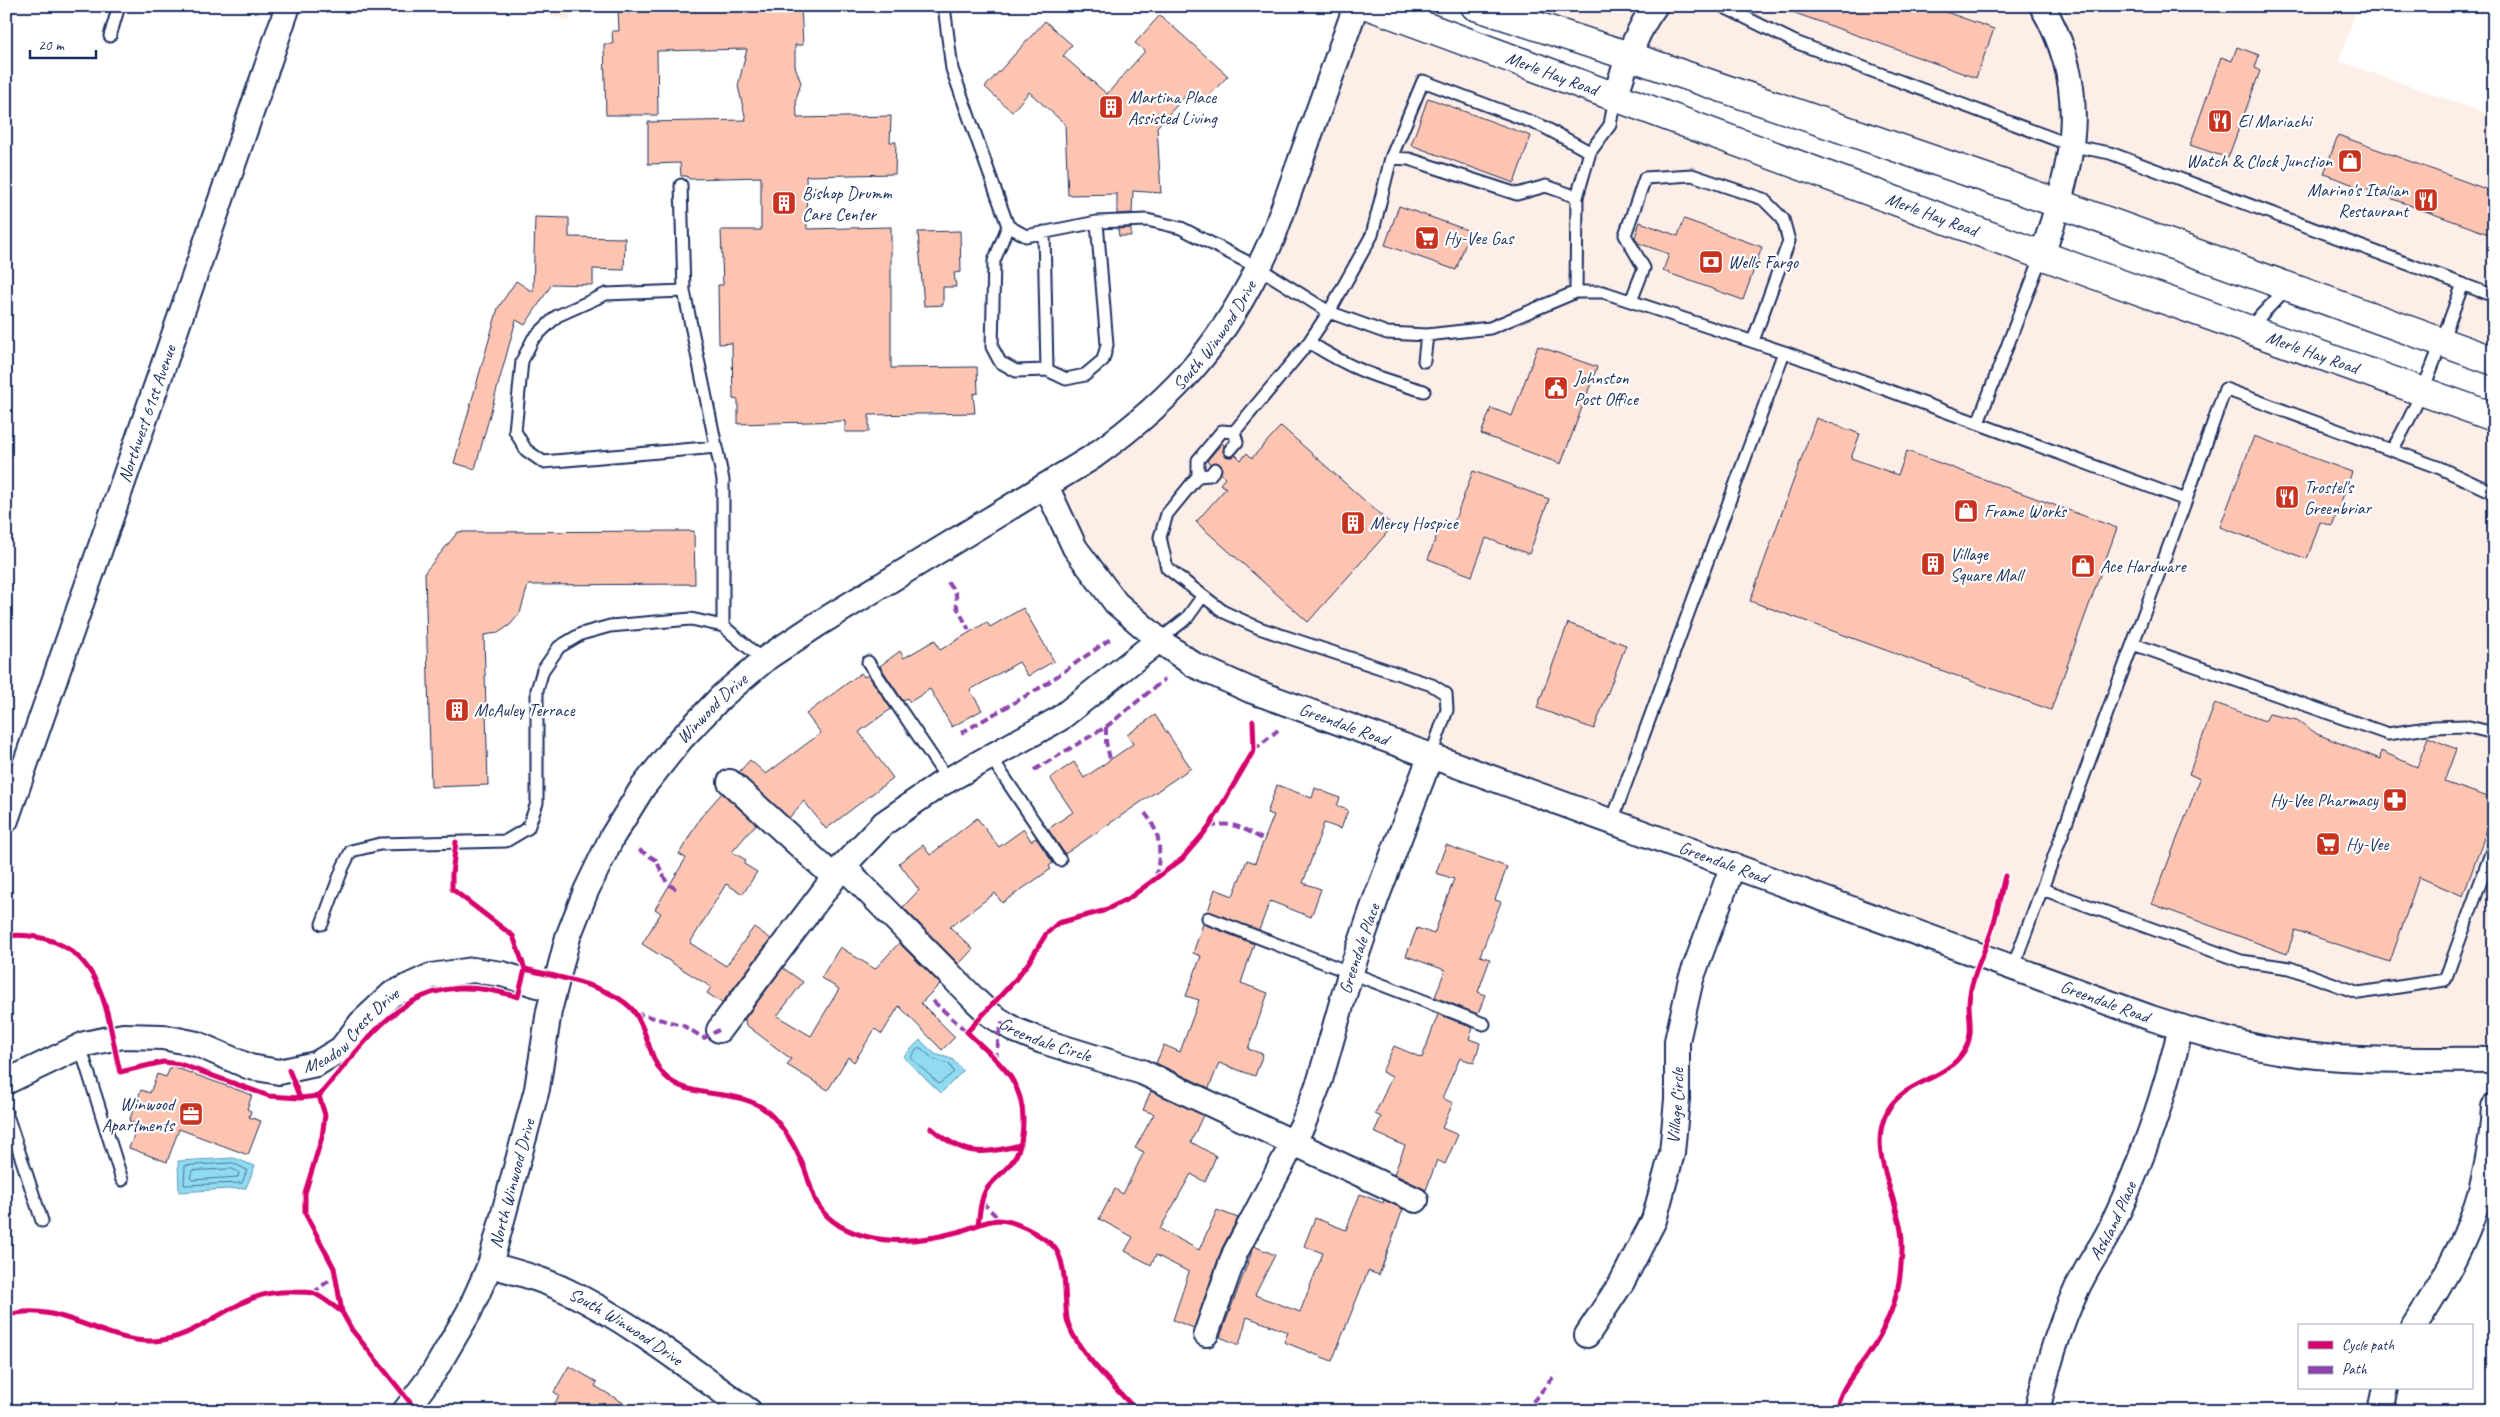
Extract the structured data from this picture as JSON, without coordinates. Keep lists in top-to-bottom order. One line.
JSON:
{"streets":{"main road":["Merle Hay Road"],"street":["South Winwood Drive","Northwest 61st Avenue","Winwood Drive","Greendale Road","Greendale Place","Meadow Crest Drive","Greendale Circle","Village Circle","North Winwood Drive","Ashland Place"]},"crossings":[["South Winwood Drive","Winwood Drive"],["South Winwood Drive","Greendale Road"],["South Winwood Drive","North Winwood Drive"],["Winwood Drive","North Winwood Drive"],["Greendale Road","Greendale Place"],["Greendale Road","Village Circle"],["Greendale Road","Ashland Place"],["Greendale Place","Greendale Circle"],["Meadow Crest Drive","North Winwood Drive"]],"places":{"building":["Martina Place Assisted Living","Bishop Drumm Care Center","Mercy Hospice","Village Square Mall","McAuley Terrace"],"restaurant":["El Mariachi","Marino's Italian Restaurant","Trostel's Greenbriar"],"shop":["Watch & Clock Junction","Frame Works","Ace Hardware"],"supermarket":["Hy-Vee Gas","Hy-Vee"],"bank":["Wells Fargo"],"public building":["Johnston Post Office"],"pharmacy":["Hy-Vee Pharmacy"],"office":["Winwood Apartments"]},"legend":["Cycle path","Path"],"scale_bar":"20 m"}
